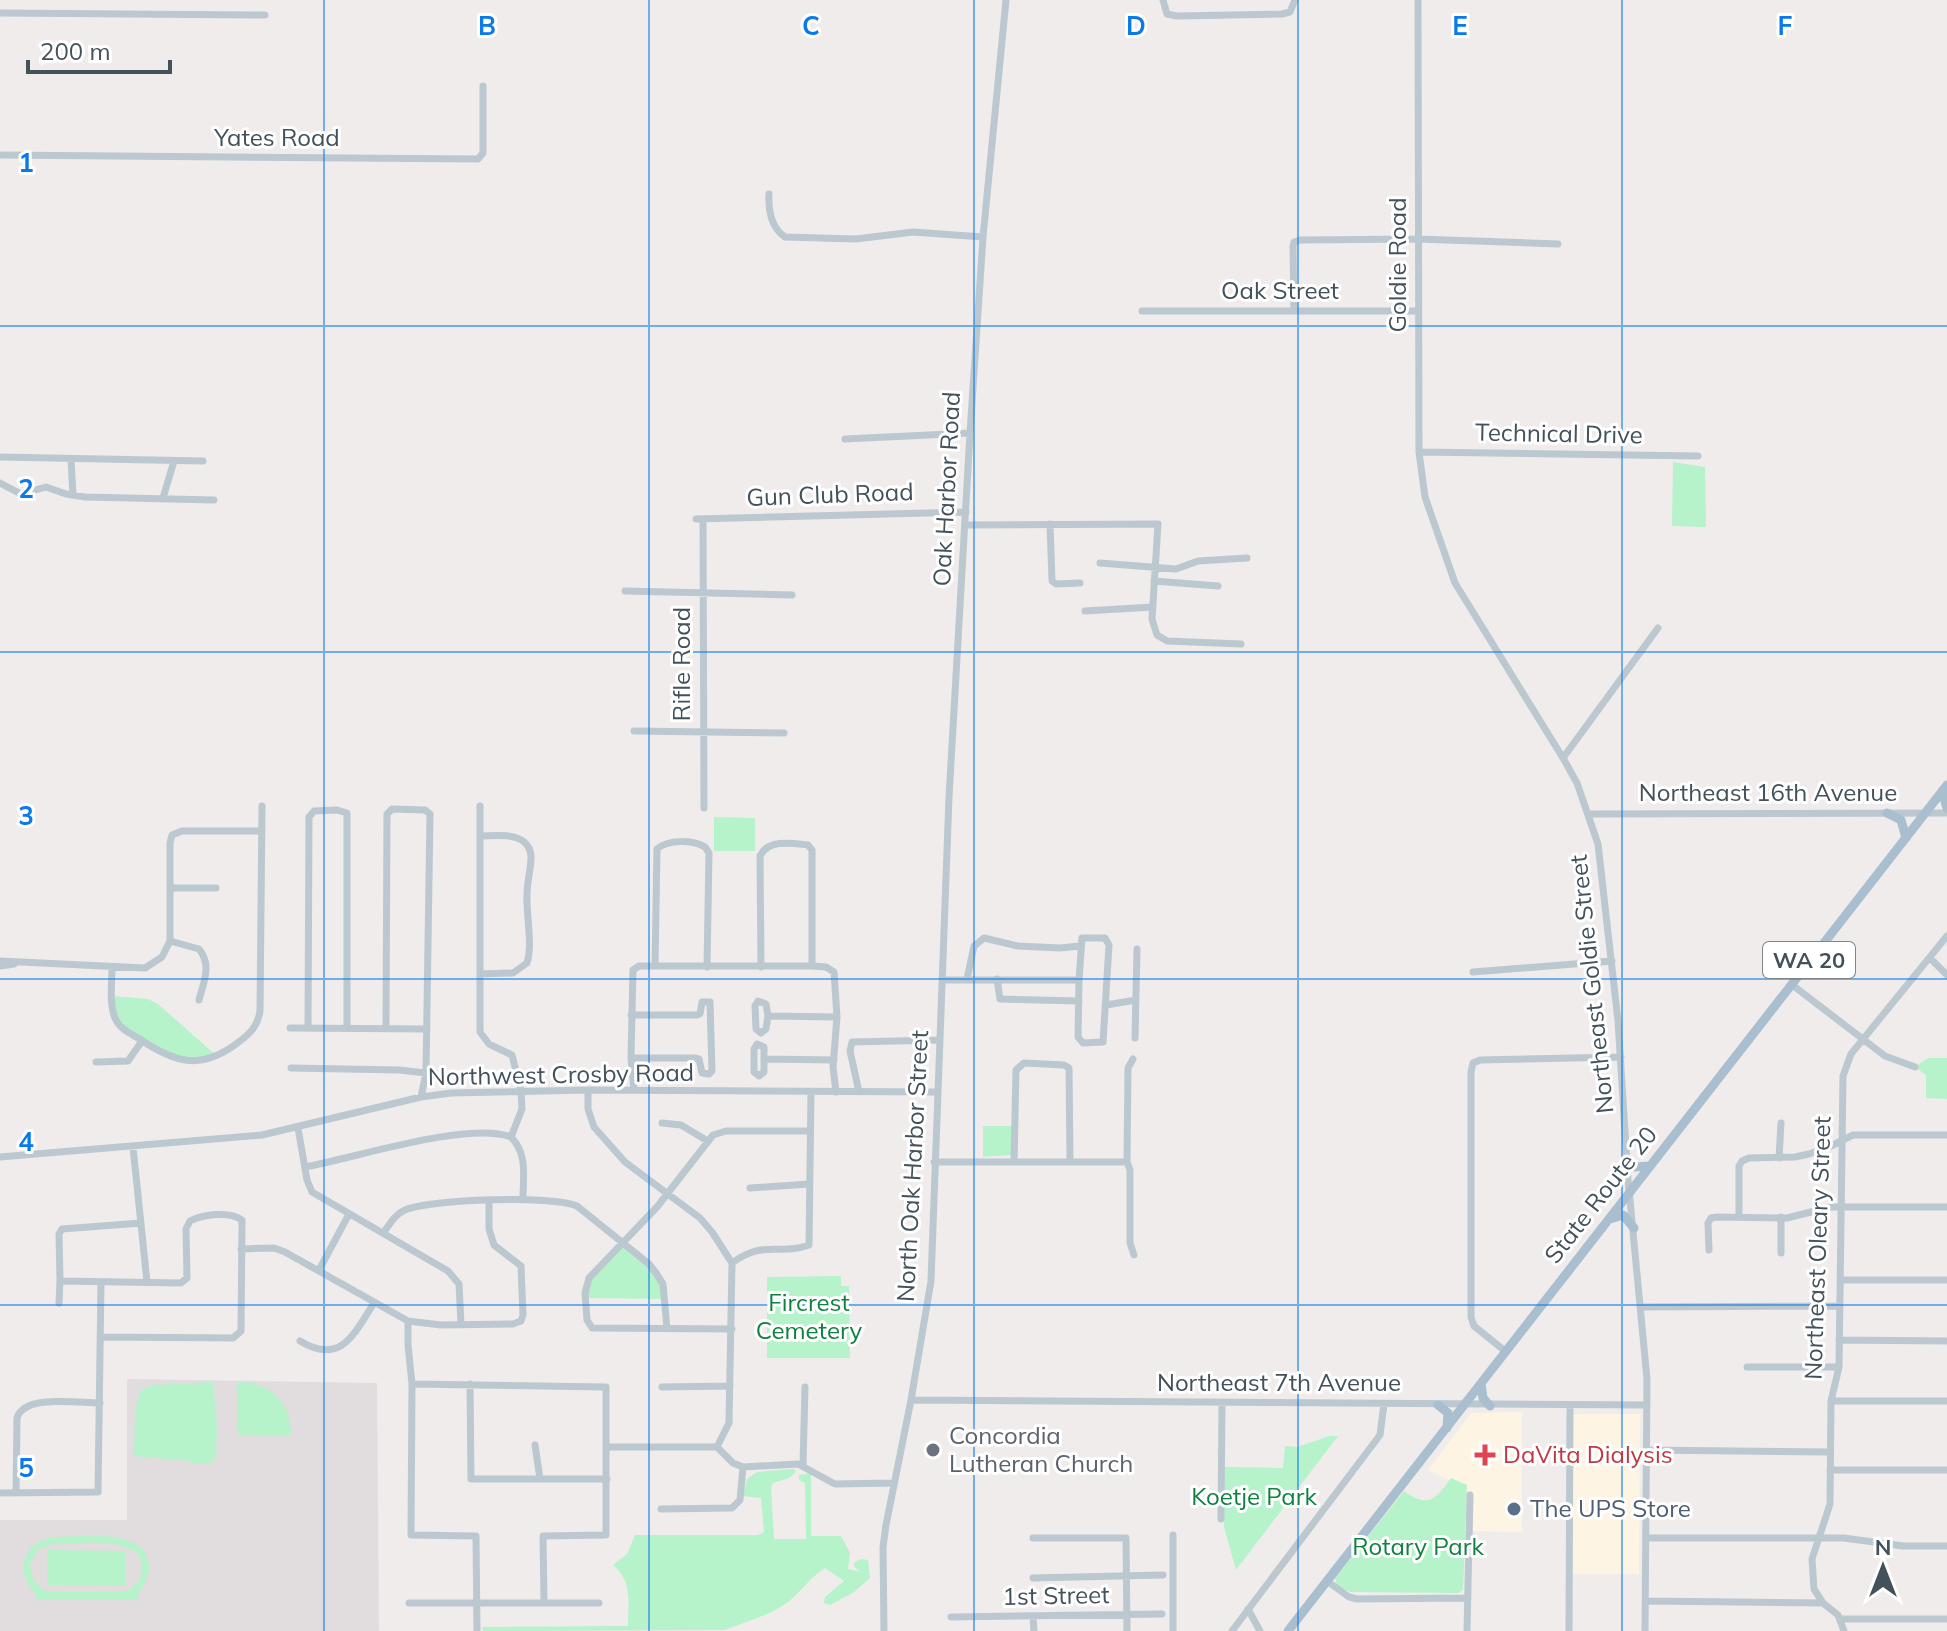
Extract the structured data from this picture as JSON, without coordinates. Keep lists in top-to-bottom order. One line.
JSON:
{"streets":{"main road":["WA 20","State Route 20"],"street":["Yates Road","Goldie Road","Oak Street","Technical Drive","Oak Harbor Road","Gun Club Road","Rifle Road","Northeast 16th Avenue","Northeast Goldie Street","Northwest Crosby Road","North Oak Harbor Street","Northeast Oleary Street","Northeast 7th Avenue","1st Street"]},"crossings":[["Goldie Road","Oak Street"],["Goldie Road","Technical Drive"],["Goldie Road","Northeast Goldie Street"],["Oak Harbor Road","Gun Club Road"],["Oak Harbor Road","North Oak Harbor Street"],["Gun Club Road","Rifle Road"],["Northeast 16th Avenue","Northeast Goldie Street"],["Northeast 16th Avenue","State Route 20"],["Northeast Goldie Street","State Route 20"],["Northeast Goldie Street","Northeast 7th Avenue"],["Northwest Crosby Road","North Oak Harbor Street"],["North Oak Harbor Street","Northeast 7th Avenue"],["State Route 20","Northeast 7th Avenue"]],"parks":["Fircrest Cemetery","Koetje Park","Rotary Park"],"places":{"other":["Concordia Lutheran Church","The UPS Store"],"health":["DaVita Dialysis"]},"scale_bar":"200 m","north":"top","grid":{"columns":["B","C","D","E","F"],"rows":["1","2","3","4","5"]}}
